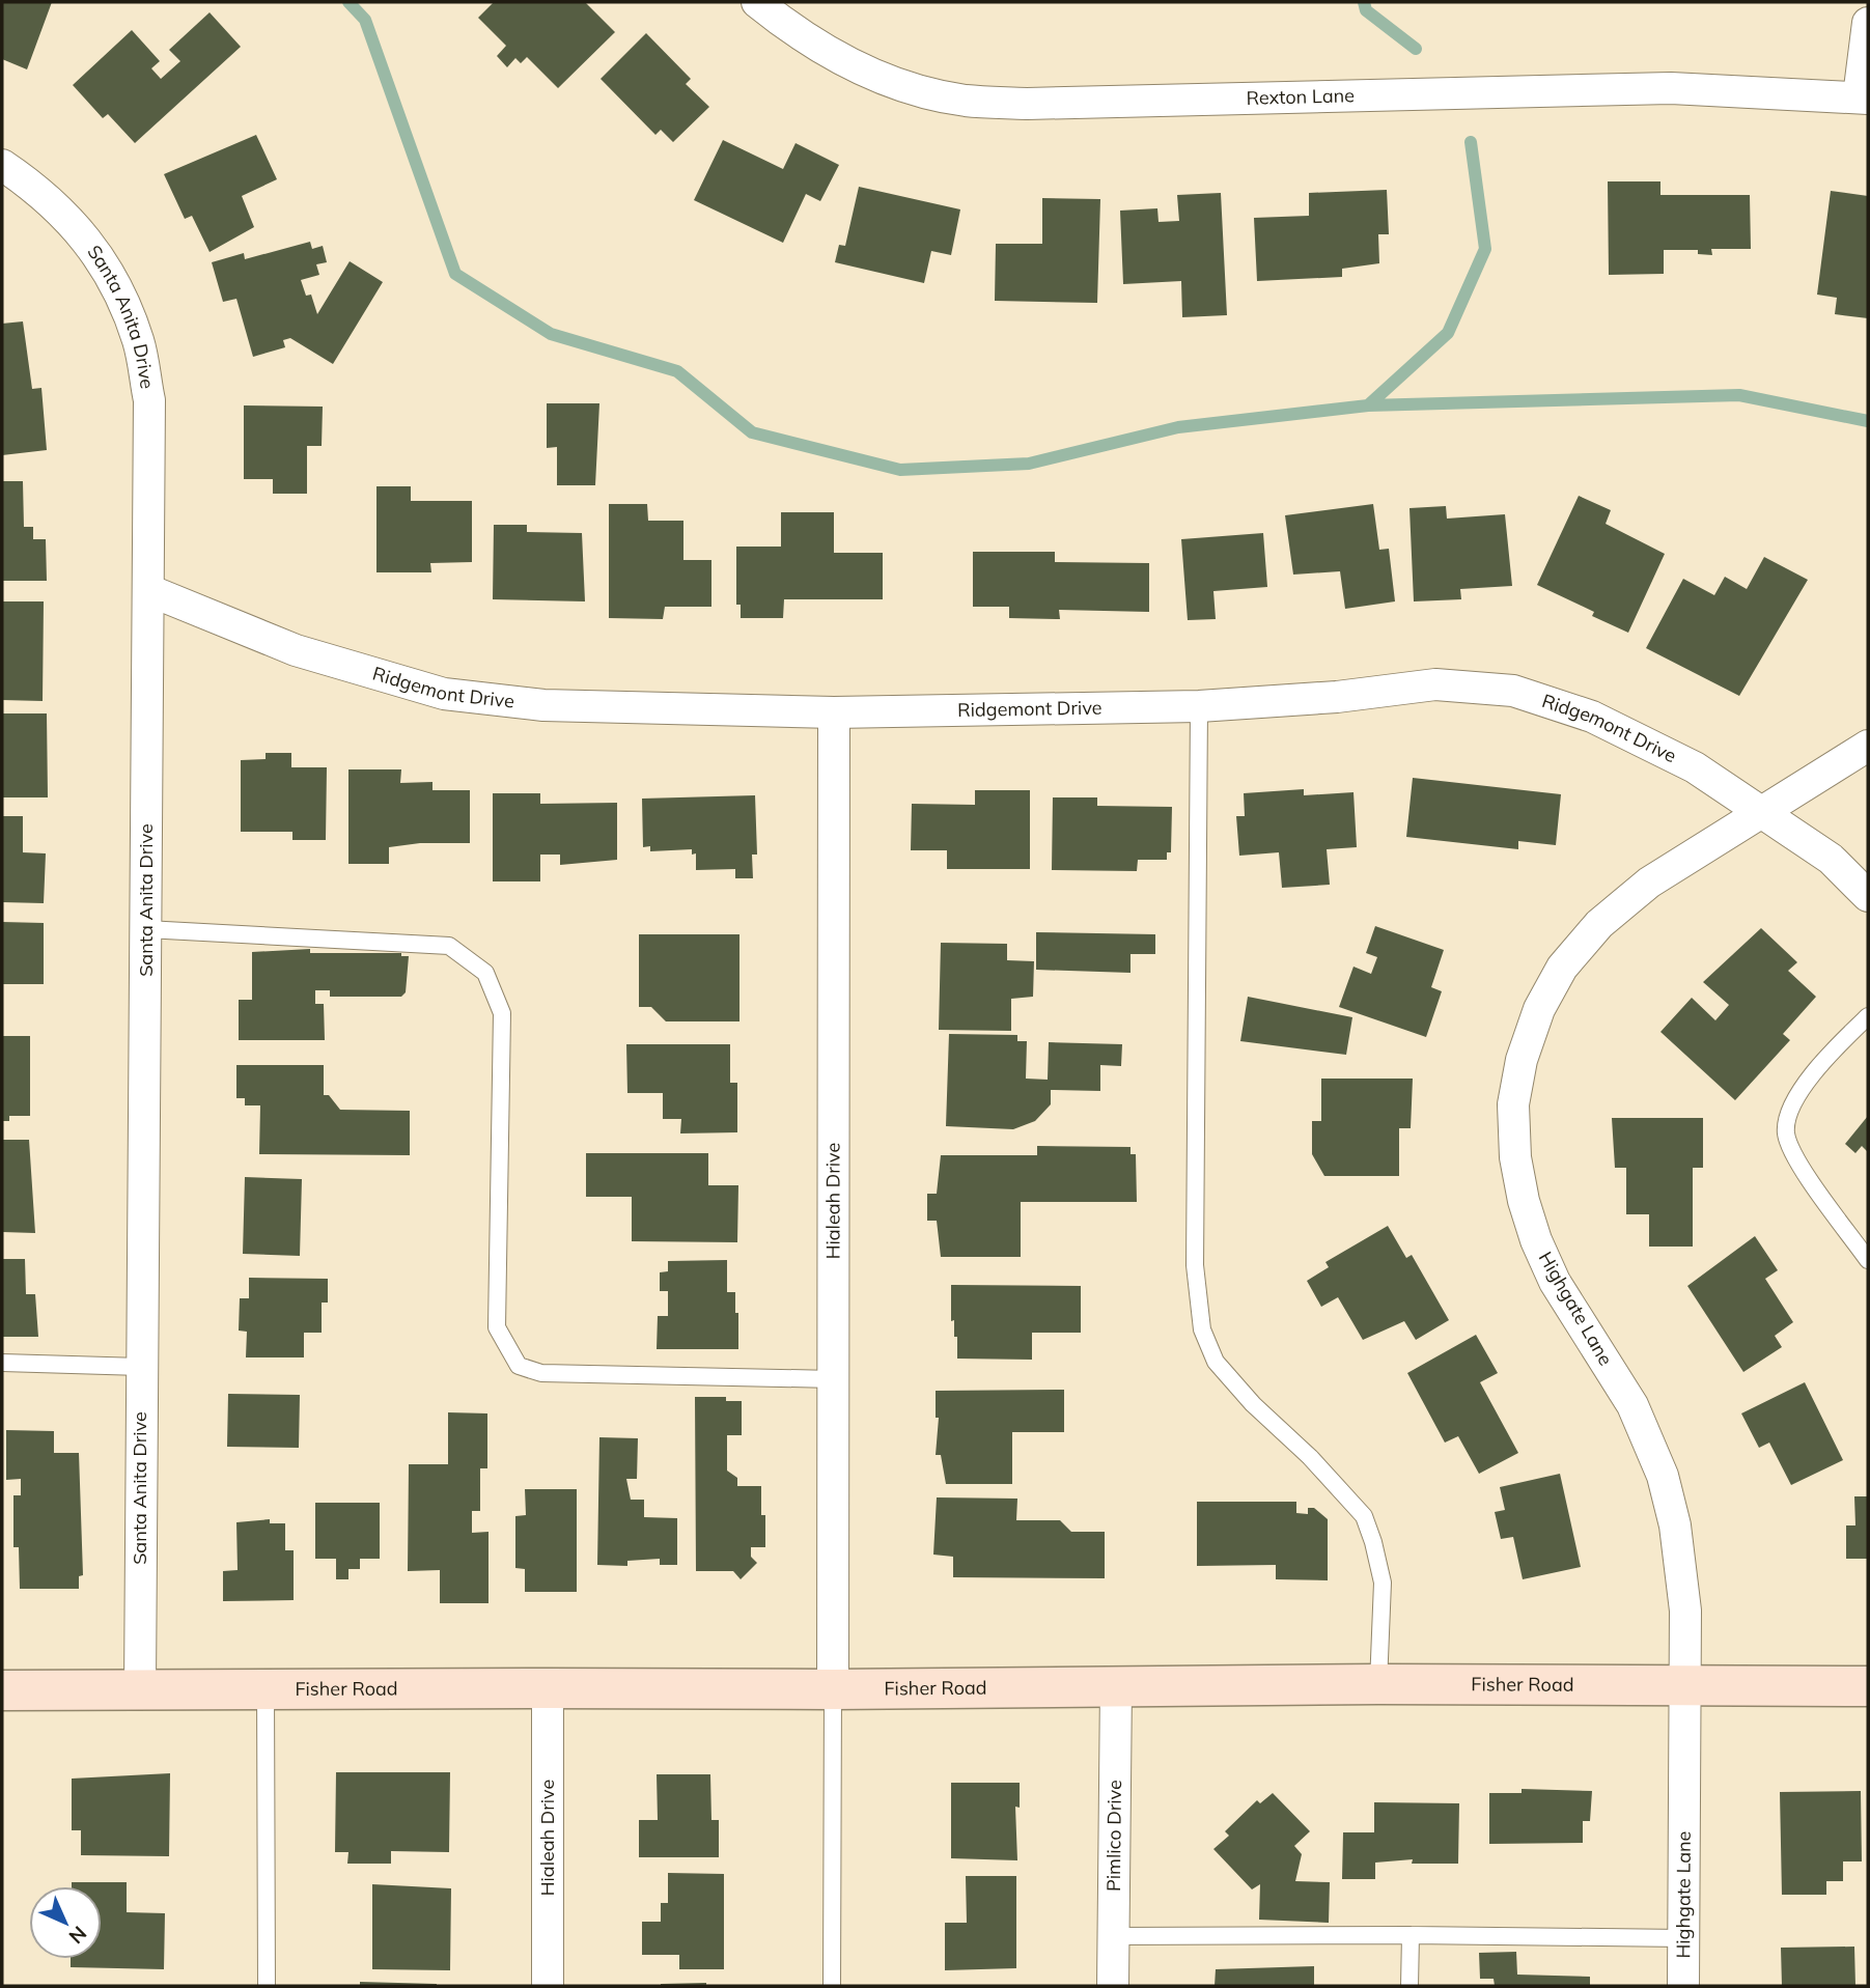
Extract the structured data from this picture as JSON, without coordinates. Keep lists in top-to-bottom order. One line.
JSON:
{"streets":{"street":["Rexton Lane","Santa Anita Drive","Ridgemont Drive","Hialeah Drive","Highgate Lane","Fisher Road","Pimlico Drive"]},"crossings":[["Santa Anita Drive","Ridgemont Drive"],["Santa Anita Drive","Fisher Road"],["Ridgemont Drive","Hialeah Drive"],["Ridgemont Drive","Highgate Lane"],["Hialeah Drive","Fisher Road"],["Highgate Lane","Fisher Road"],["Fisher Road","Pimlico Drive"]],"north":"bottom right"}
